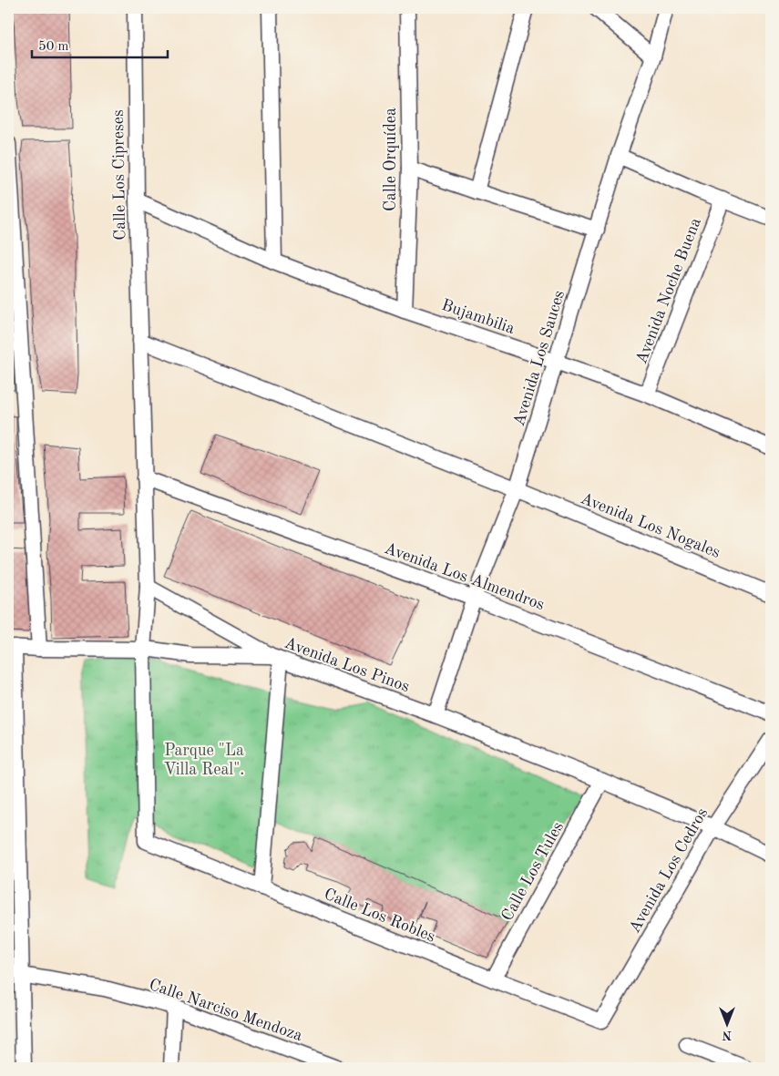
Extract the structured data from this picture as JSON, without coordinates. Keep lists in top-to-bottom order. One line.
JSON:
{"streets":{"street":["Calle Orquídea","Calle Los Cipreses","Avenida Noche Buena","Bujambilia","Avenida Los Sauces","Avenida Los Nogales","Avenida Los Almendros","Avenida Los Pinos","Avenida Los Cedros","Calle Los Tules","Calle Los Robles","Calle Narciso Mendoza"]},"crossings":[["Calle Orquídea","Bujambilia"],["Calle Los Cipreses","Bujambilia"],["Calle Los Cipreses","Avenida Los Nogales"],["Calle Los Cipreses","Avenida Los Almendros"],["Calle Los Cipreses","Avenida Los Pinos"],["Calle Los Cipreses","Calle Los Robles"],["Avenida Noche Buena","Bujambilia"],["Bujambilia","Avenida Los Sauces"],["Avenida Los Sauces","Avenida Los Nogales"],["Avenida Los Sauces","Avenida Los Almendros"],["Avenida Los Sauces","Avenida Los Pinos"],["Avenida Los Pinos","Avenida Los Cedros"],["Avenida Los Pinos","Calle Los Tules"],["Avenida Los Cedros","Calle Los Robles"],["Calle Los Tules","Calle Los Robles"]],"parks":["Parque \"La Villa Real\"."],"scale_bar":"50 m","north":"bottom"}
